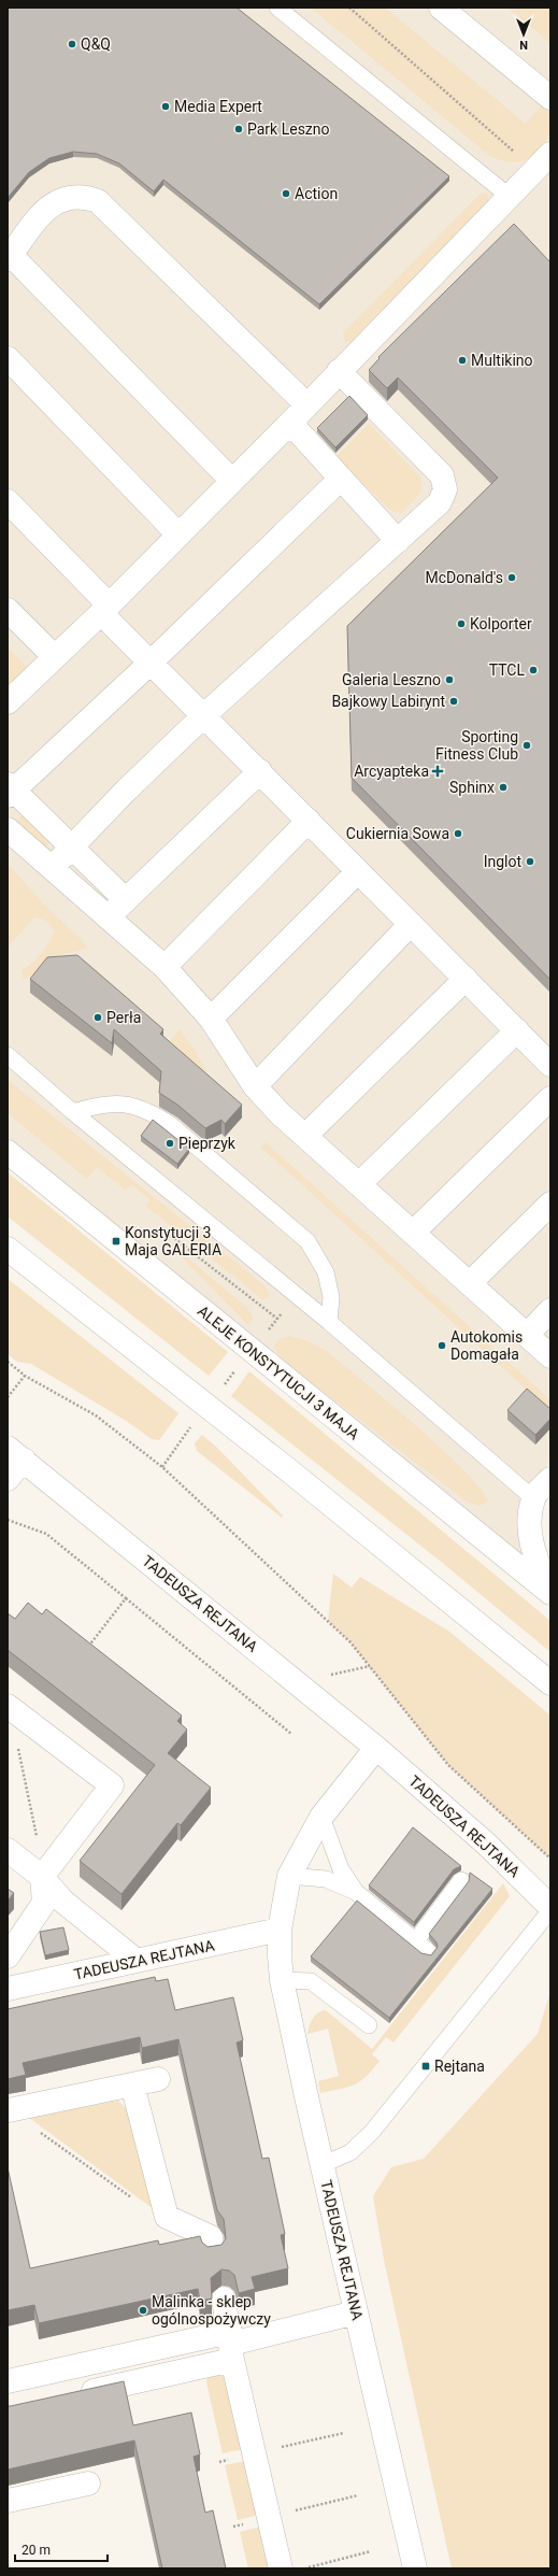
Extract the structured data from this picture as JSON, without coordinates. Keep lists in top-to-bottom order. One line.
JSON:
{"streets":{"street":["ALEJE KONSTYTUCJI 3 MAJA","TADEUSZA REJTANA"]},"places":{"other":["Q&Q","Media Expert","Park Leszno","Action","Multikino","McDonald's","Kolporter","TTCL","Galeria Leszno","Bajkowy Labirynt","Sporting Fitness Club","Sphinx","Cukiernia Sowa","Inglot","Perła","Pieprzyk","Autokomis Domagała","Malinka - sklep ogólnospożywczy"],"health":["Arcyapteka"],"transit":["Konstytucji 3 Maja GALERIA","Rejtana"]},"scale_bar":"20 m","north":"bottom"}
